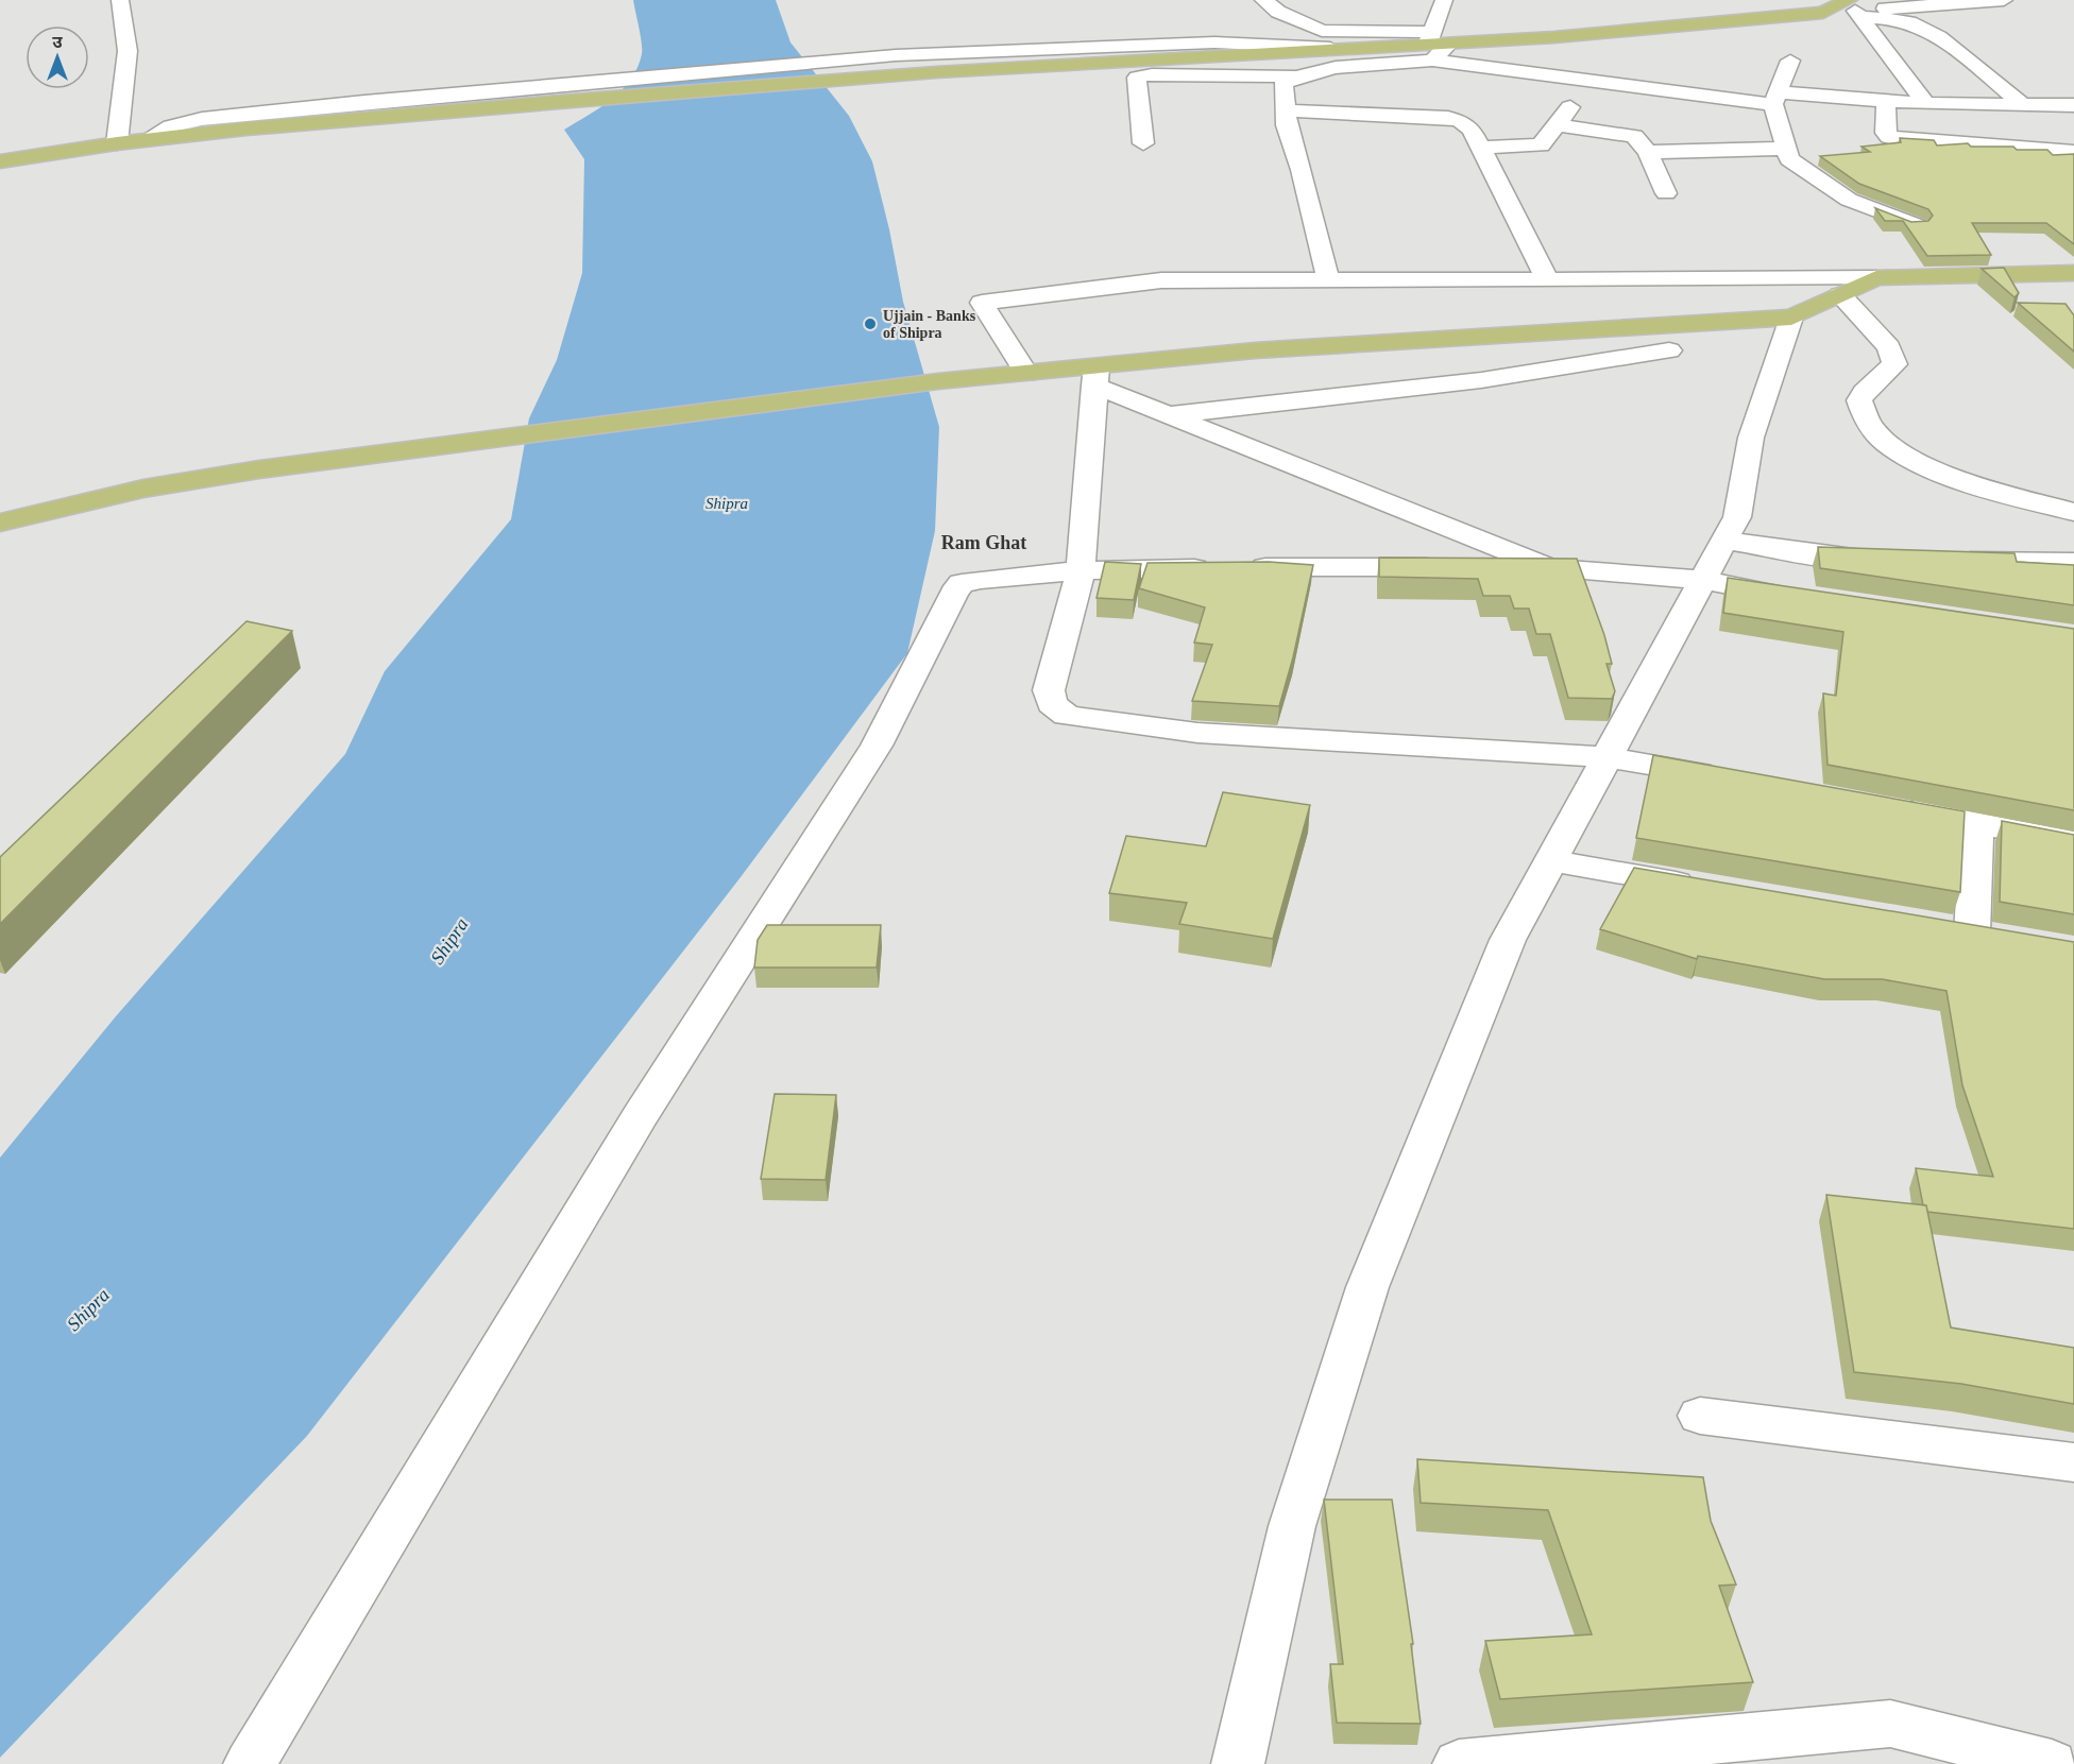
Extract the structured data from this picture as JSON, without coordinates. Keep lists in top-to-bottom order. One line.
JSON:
{"districts":["Ram Ghat"],"water":["Shipra"],"places":["Ujjain - Banks of Shipra"],"north":"top"}
